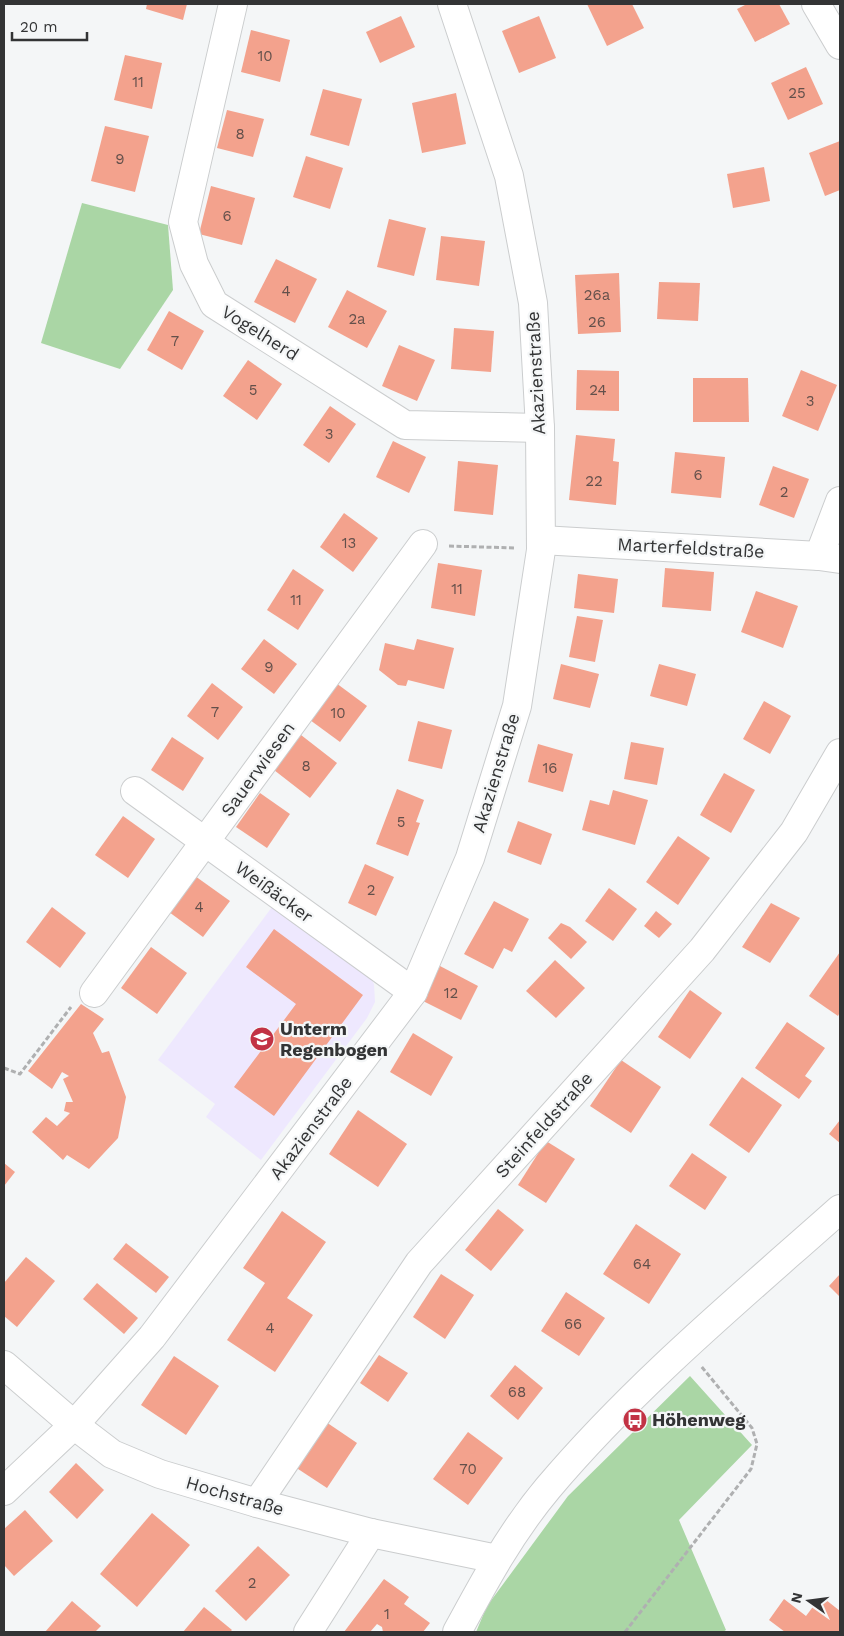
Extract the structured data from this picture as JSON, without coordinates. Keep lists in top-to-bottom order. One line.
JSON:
{"streets":{"street":["Vogelherd","Akazienstraße","Marterfeldstraße","Sauerwiesen","Weißäcker","Steinfeldstraße","Hochstraße"]},"crossings":[["Vogelherd","Akazienstraße"],["Akazienstraße","Marterfeldstraße"],["Akazienstraße","Weißäcker"],["Akazienstraße","Hochstraße"],["Sauerwiesen","Weißäcker"],["Steinfeldstraße","Hochstraße"]],"places":{"school or university":["Unterm Regenbogen"],"bus stop":["Höhenweg"]},"house_numbers":["10","11","25","8","9","6","4","26a","2a","26","7","5","24","3","3","6","22","2","13","11","11","9","7","10","8","16","5","2","4","12","64","66","4","68","70","2","1"],"scale_bar":"20 m","north":"left"}
